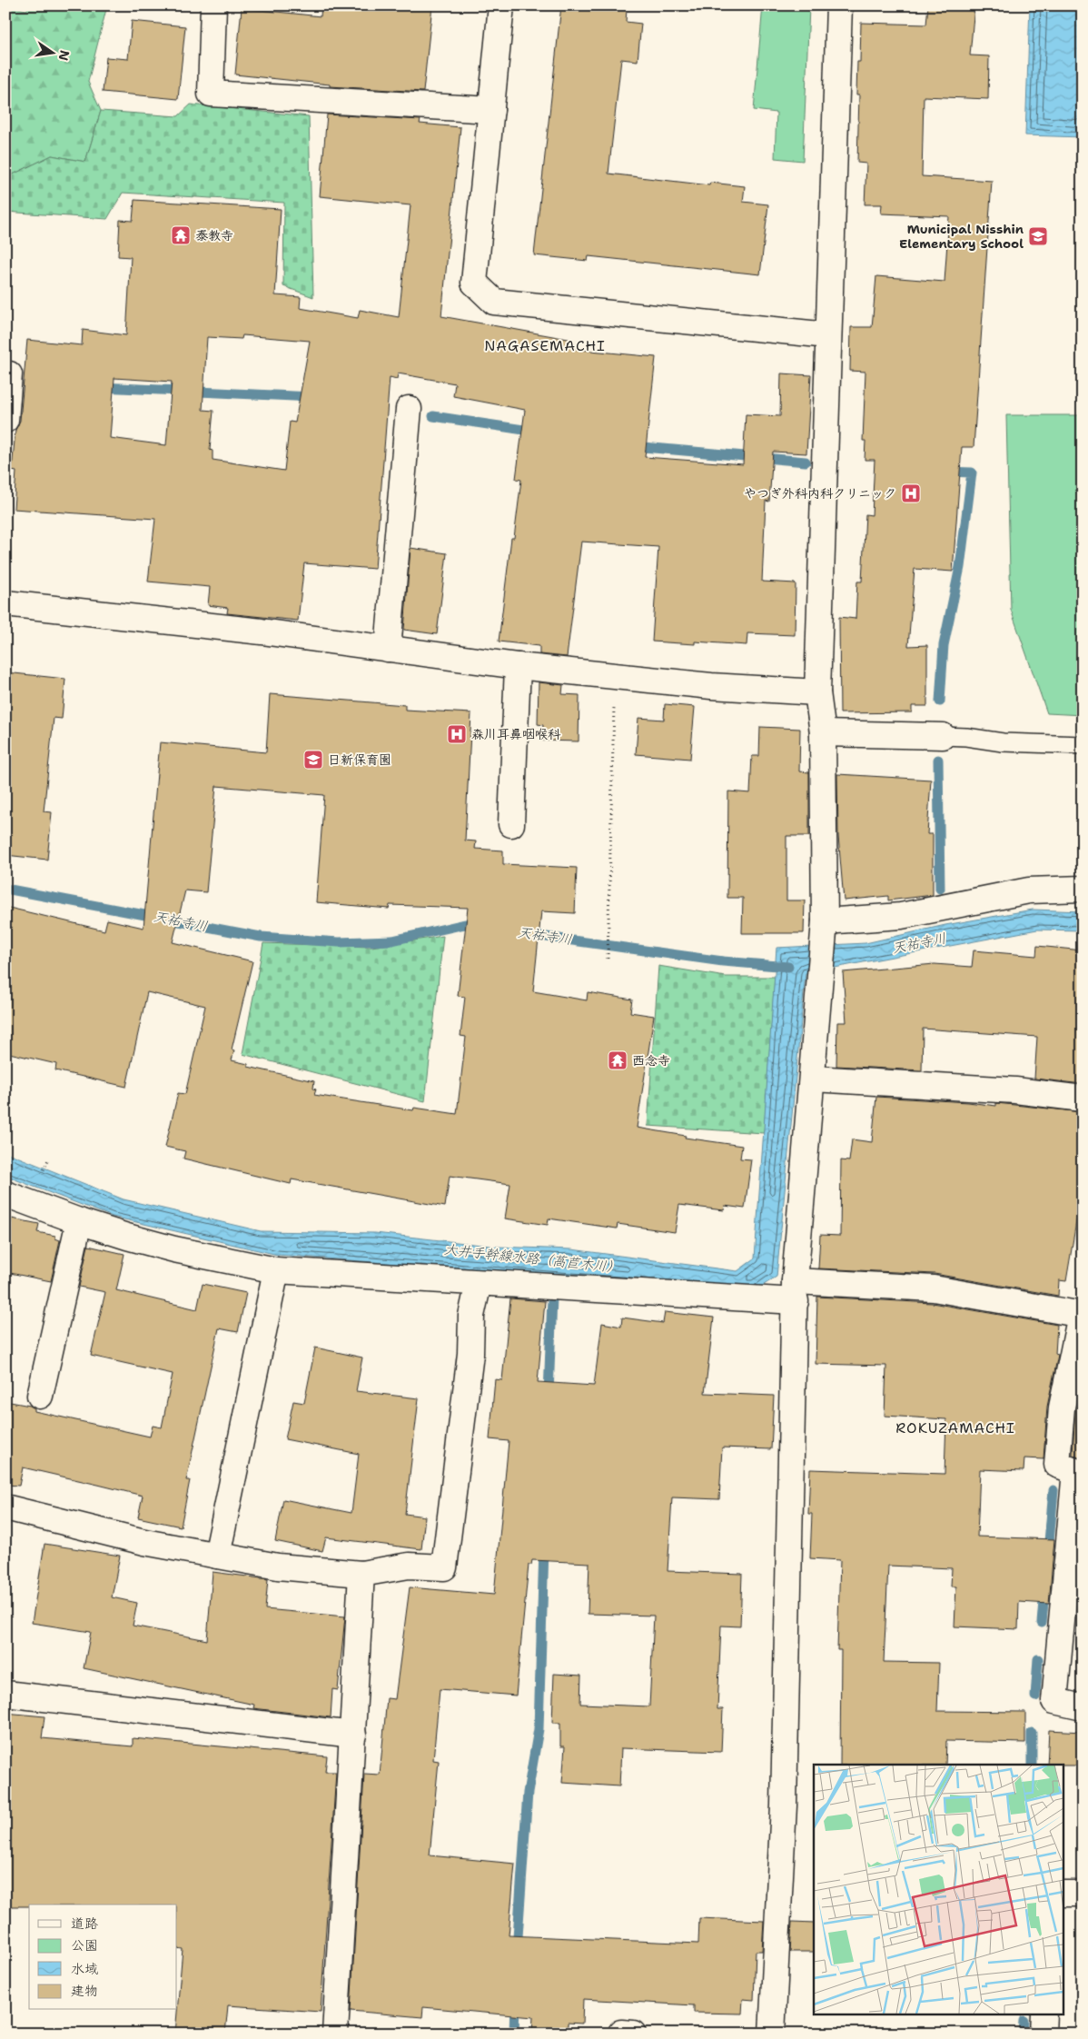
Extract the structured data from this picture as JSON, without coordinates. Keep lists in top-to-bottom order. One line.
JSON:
{"districts":["NAGASEMACHI","ROKUZAMACHI"],"water":["天祐寺川","大井手幹線水路（萵苣木川）"],"places":{"temple":["泰教寺","西念寺"],"school or university":["Municipal Nisshin Elementary School","日新保育園"],"hospital":["やつぎ外科内科クリニック","森川耳鼻咽喉科"]},"legend":["道路","公園","水域","建物"],"north":"right"}
